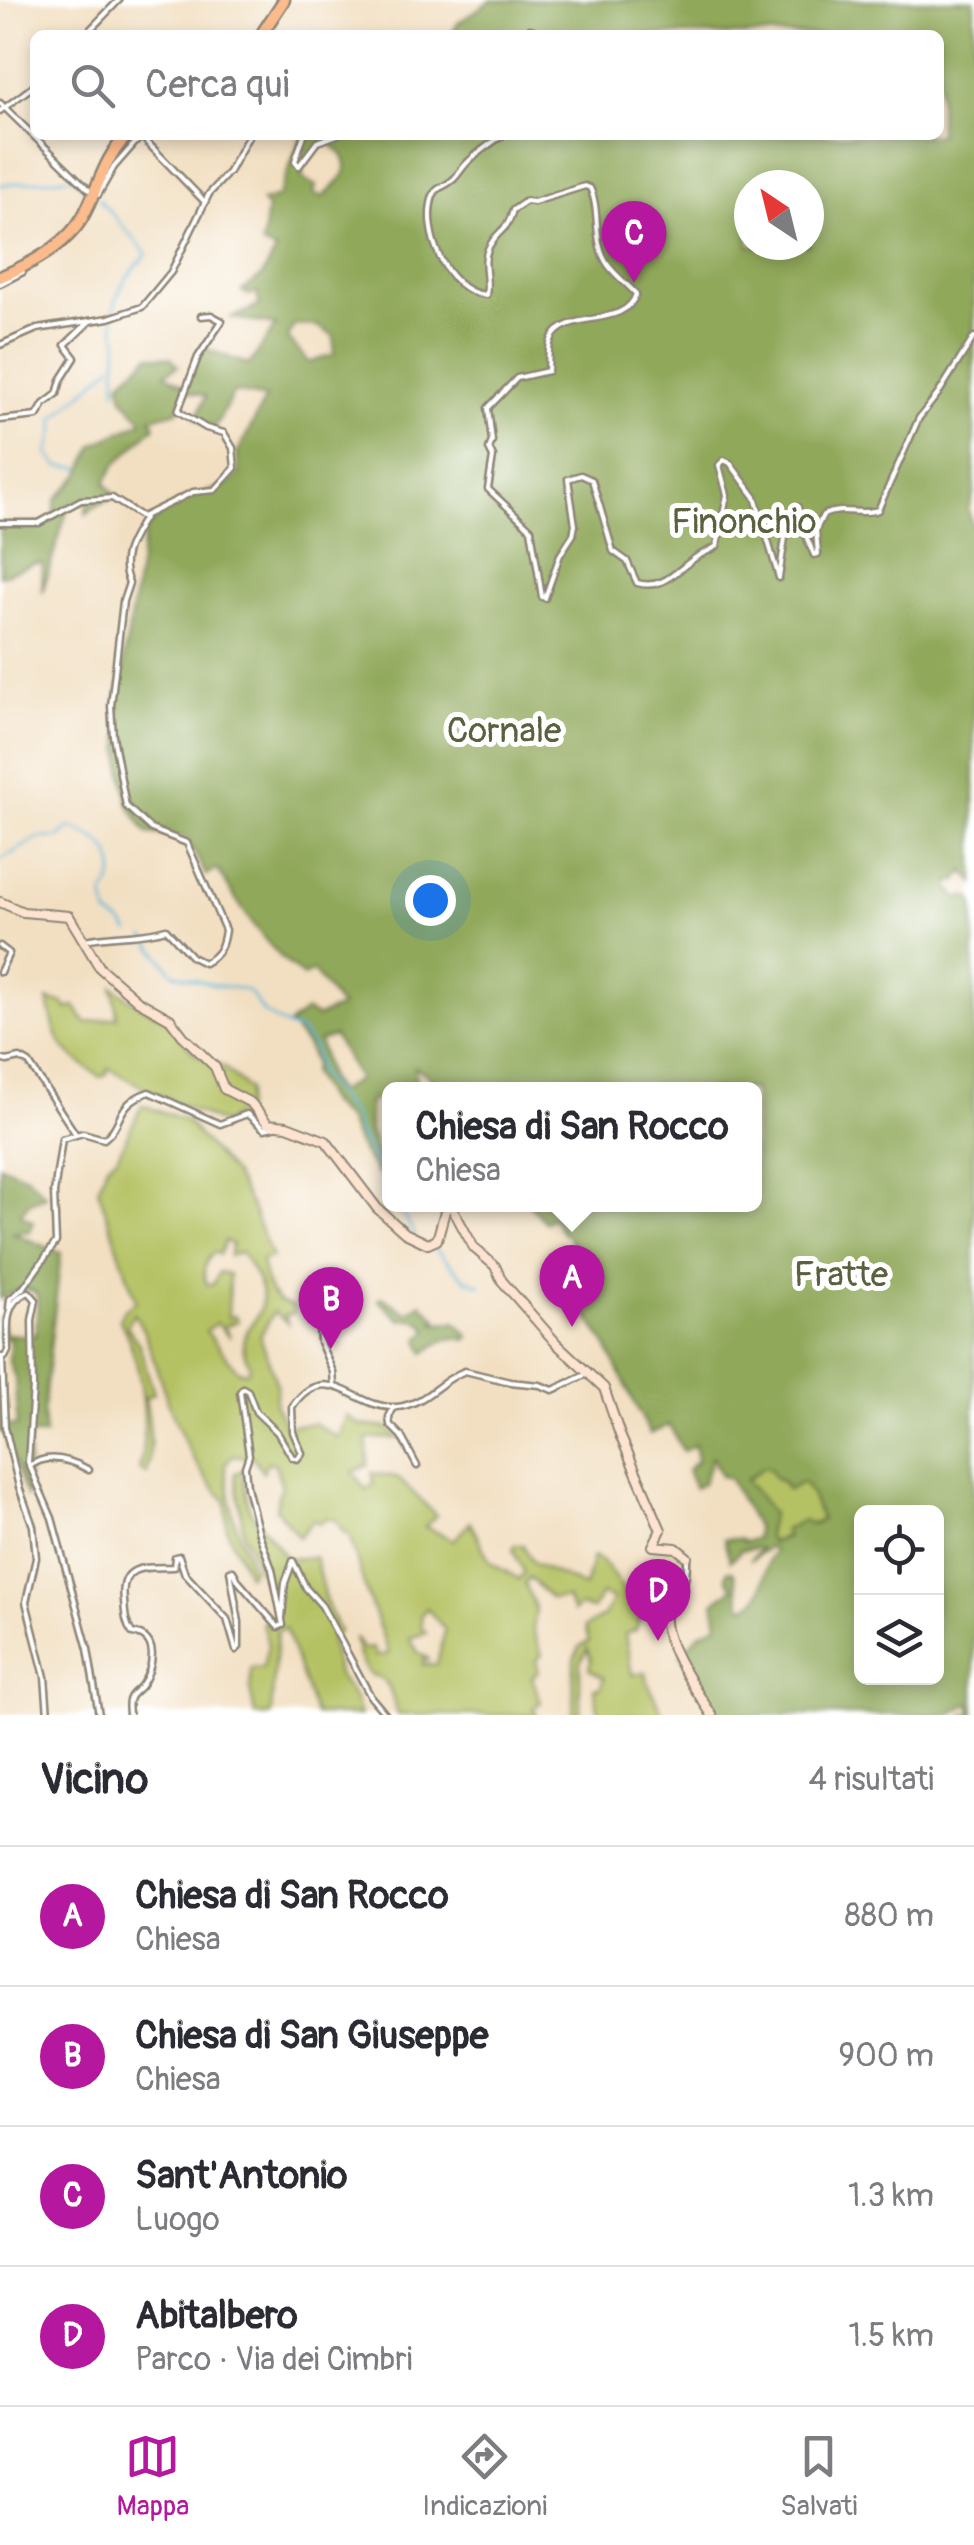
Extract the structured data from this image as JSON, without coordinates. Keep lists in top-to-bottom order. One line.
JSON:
{"parks":["Finonchio","Cornale","Fratte"],"north":"top left","page":{"search":"Cerca qui","pins":["C","A","B","D"],"popup":["Chiesa di San Rocco","Chiesa"],"heading":["Vicino","4 risultati"],"list":[{"mark":"A","name":"Chiesa di San Rocco","note":"Chiesa","value":"880 m"},{"mark":"B","name":"Chiesa di San Giuseppe","note":"Chiesa","value":"900 m"},{"mark":"C","name":"Sant'Antonio","note":"Luogo","value":"1.3 km"},{"mark":"D","name":"Abitalbero","note":"Parco · Via dei Cimbri","value":"1.5 km"}],"nav":["Mappa","Indicazioni","Salvati"]}}
